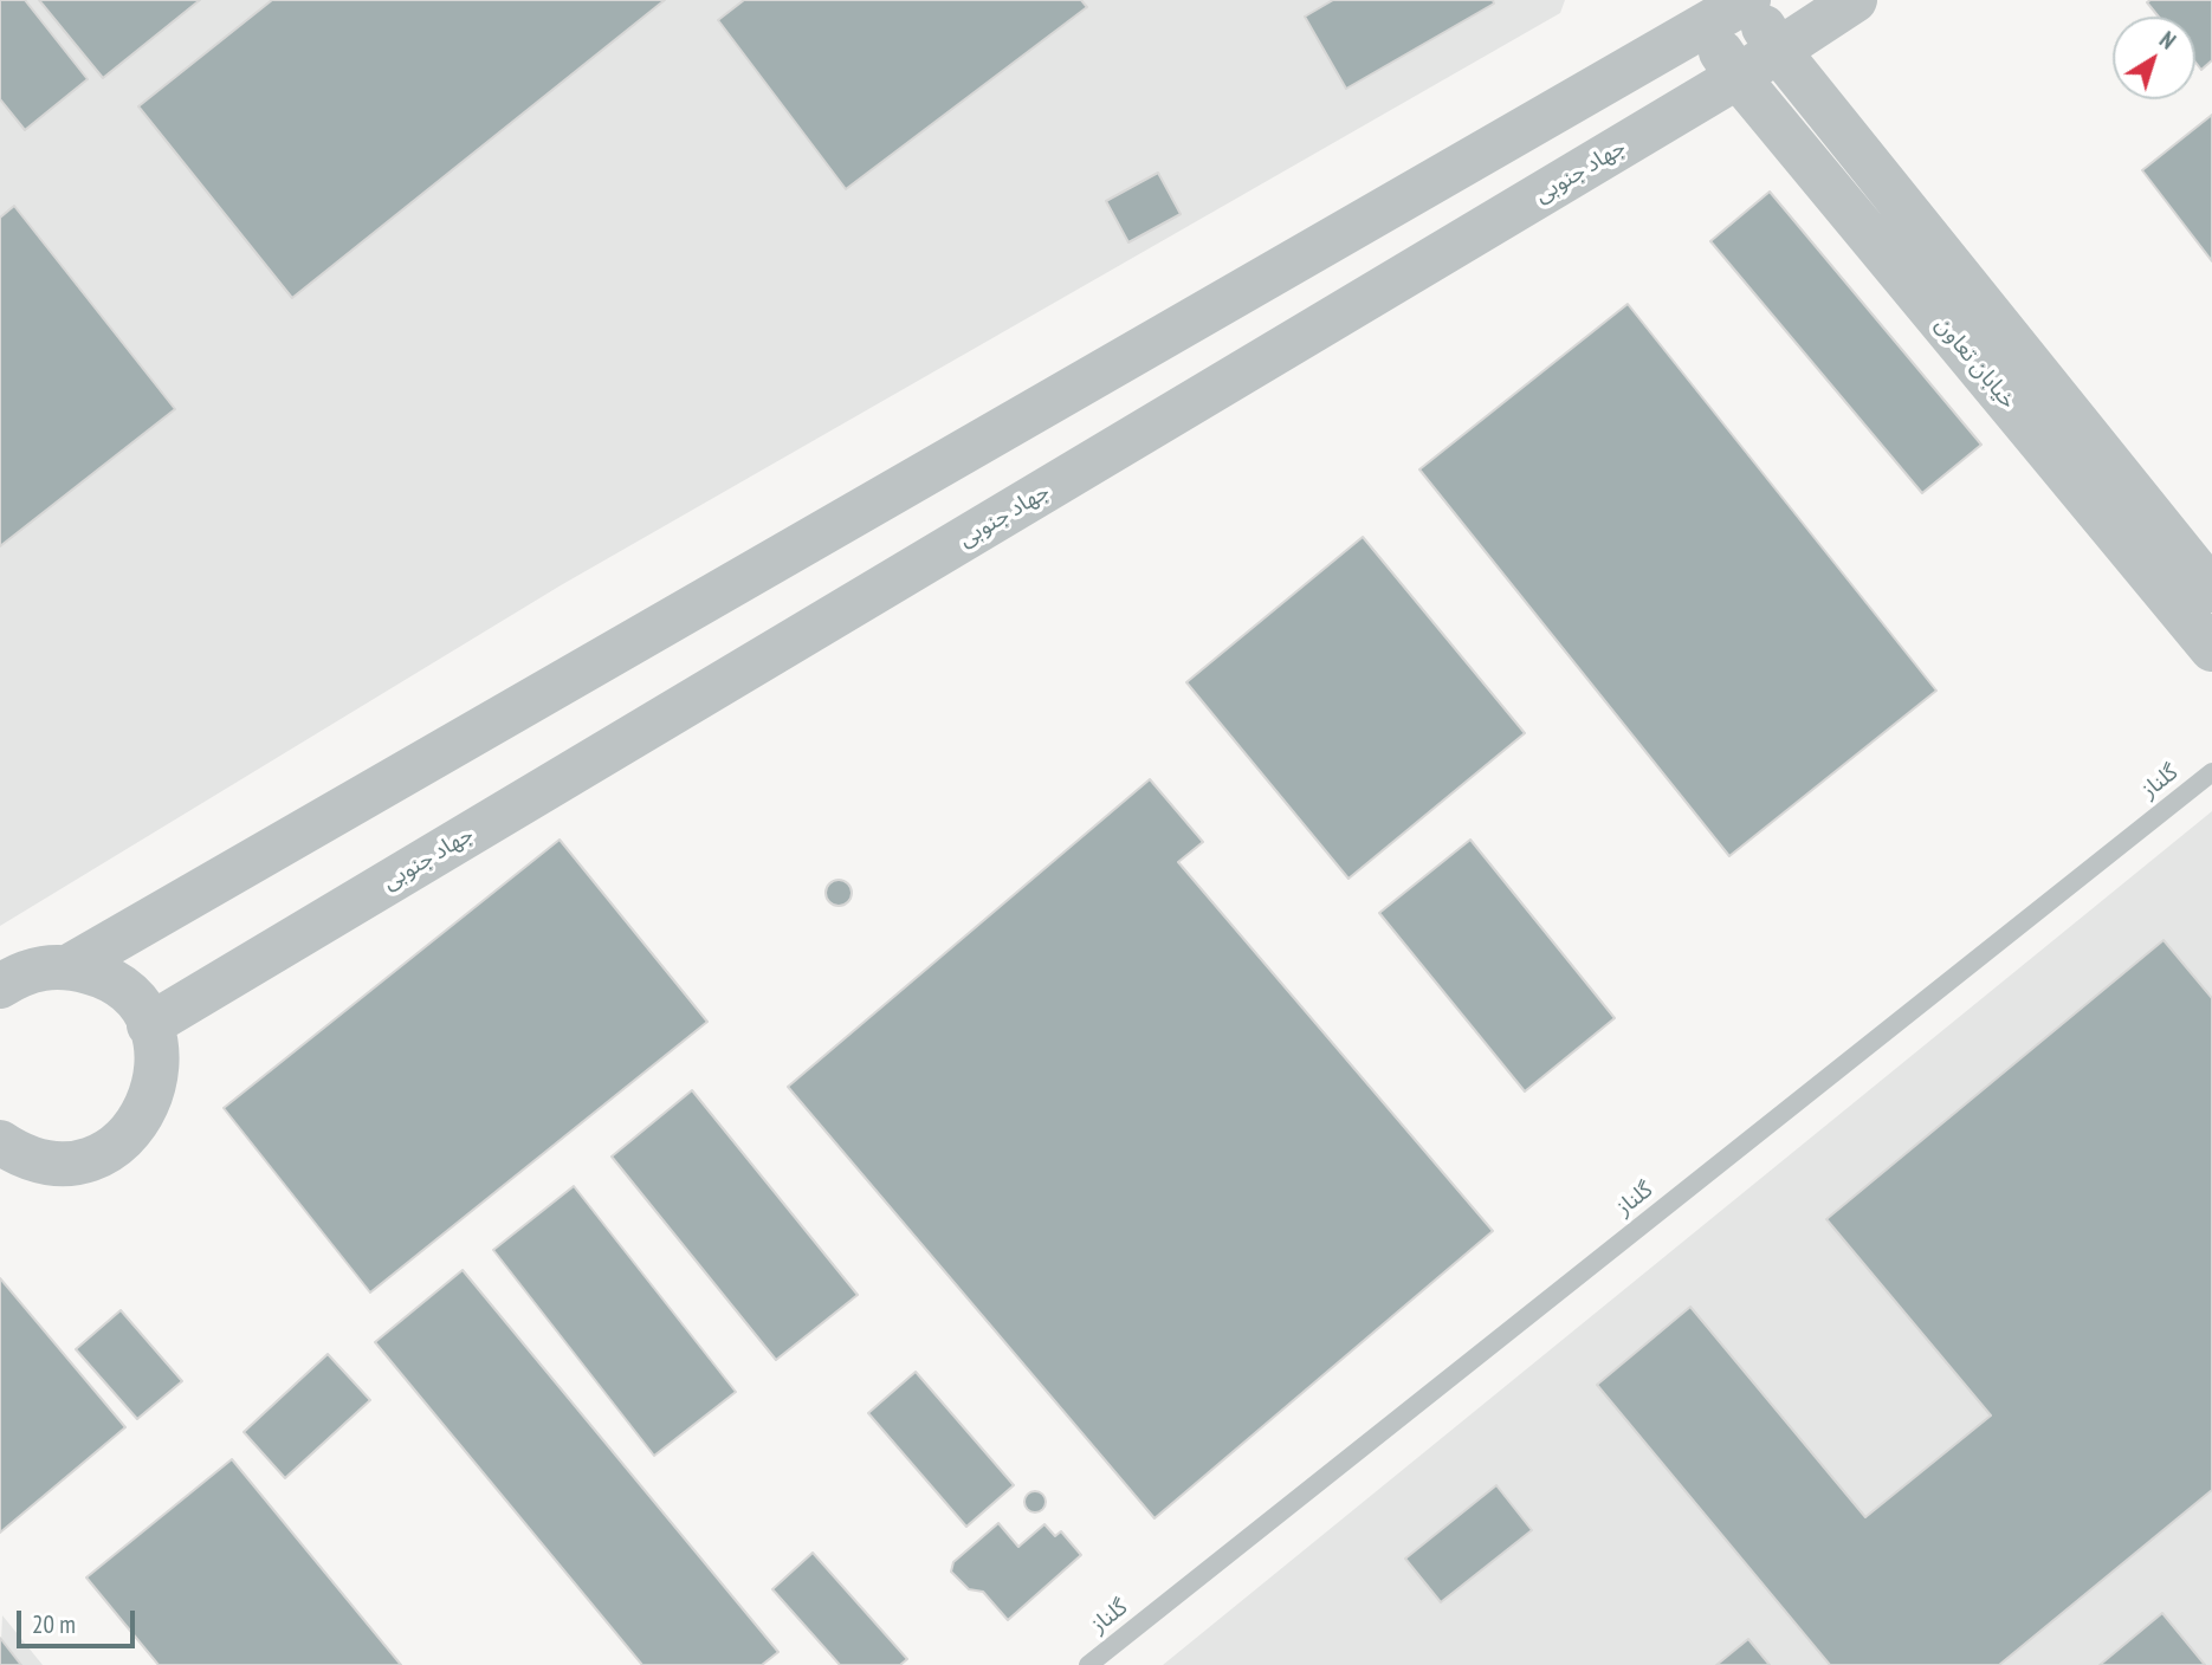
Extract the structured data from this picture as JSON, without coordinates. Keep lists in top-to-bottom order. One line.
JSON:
{"streets":{"street":["جهاد جنوبی","خیابان تعاون"],"lane":["گلناز"]},"crossings":[["جهاد جنوبی","خیابان تعاون"]],"scale_bar":"20 m","north":"top right"}
